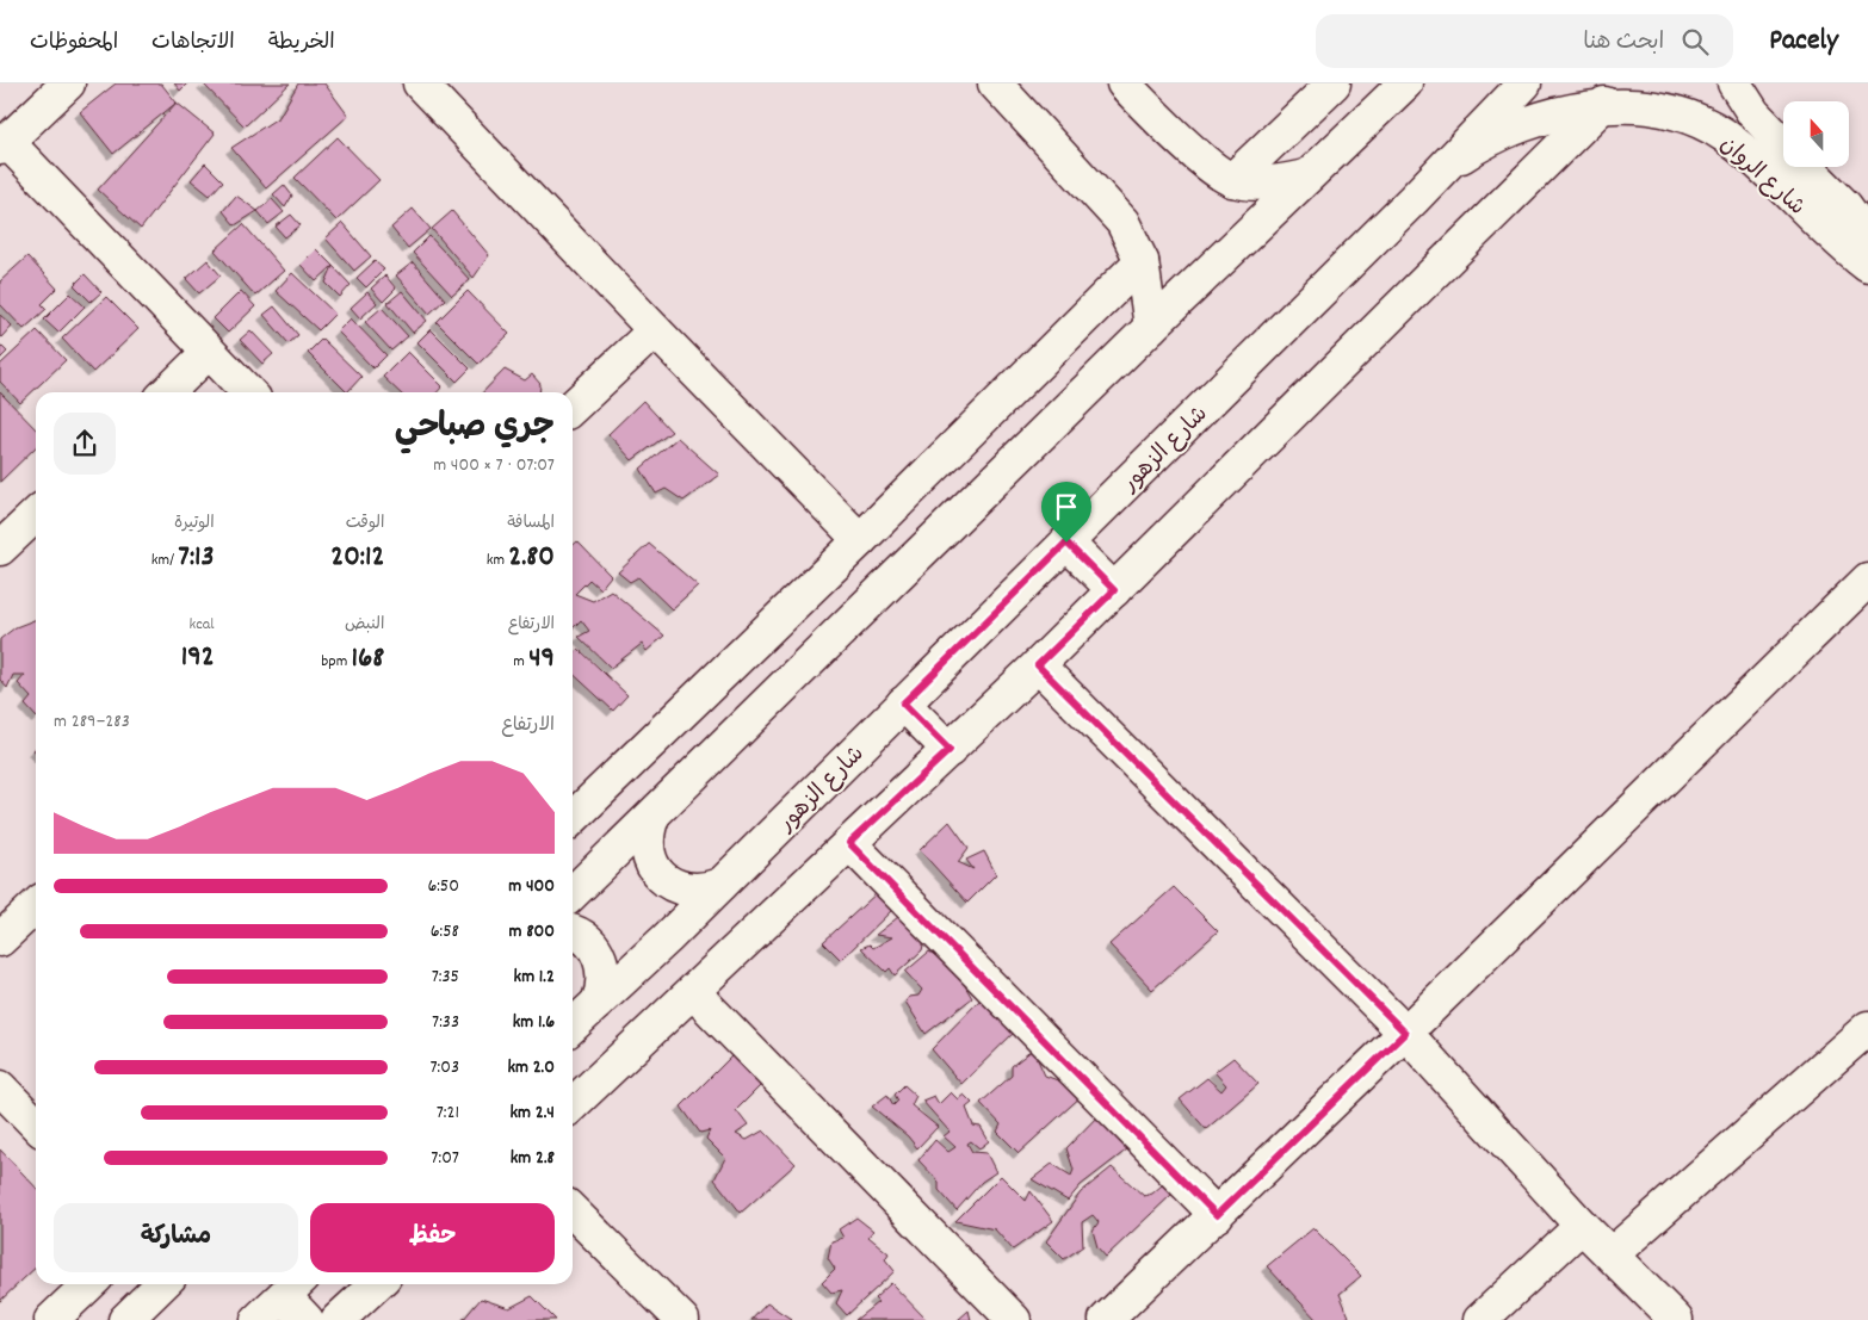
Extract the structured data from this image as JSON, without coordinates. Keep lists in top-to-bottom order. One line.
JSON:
{"streets":{"street":["شارع الروان","شارع الزهور"]},"crossings":[["شارع الروان","شارع الزهور"]],"north":"top","page":{"header":"Pacely","search":"ابحث هنا","nav":["الخريطة","الاتجاهات","المحفوظات"],"heading":["جري صباحي","07:07 · 7 × 400 m"],"stats":[["المسافة","2.80 km"],["الوقت","20:12"],["الوتيرة","7:13 /km"],["الارتفاع","49 m"],["النبض","168 bpm"],["kcal","192"]],"chart":["الارتفاع","283–289 m"],"list":[{"name":"400 m","note":"6:50"},{"name":"800 m","note":"6:58"},{"name":"1.2 km","note":"7:35"},{"name":"1.6 km","note":"7:33"},{"name":"2.0 km","note":"7:03"},{"name":"2.4 km","note":"7:21"},{"name":"2.8 km","note":"7:07"}],"buttons":["حفظ","مشاركة"]}}
